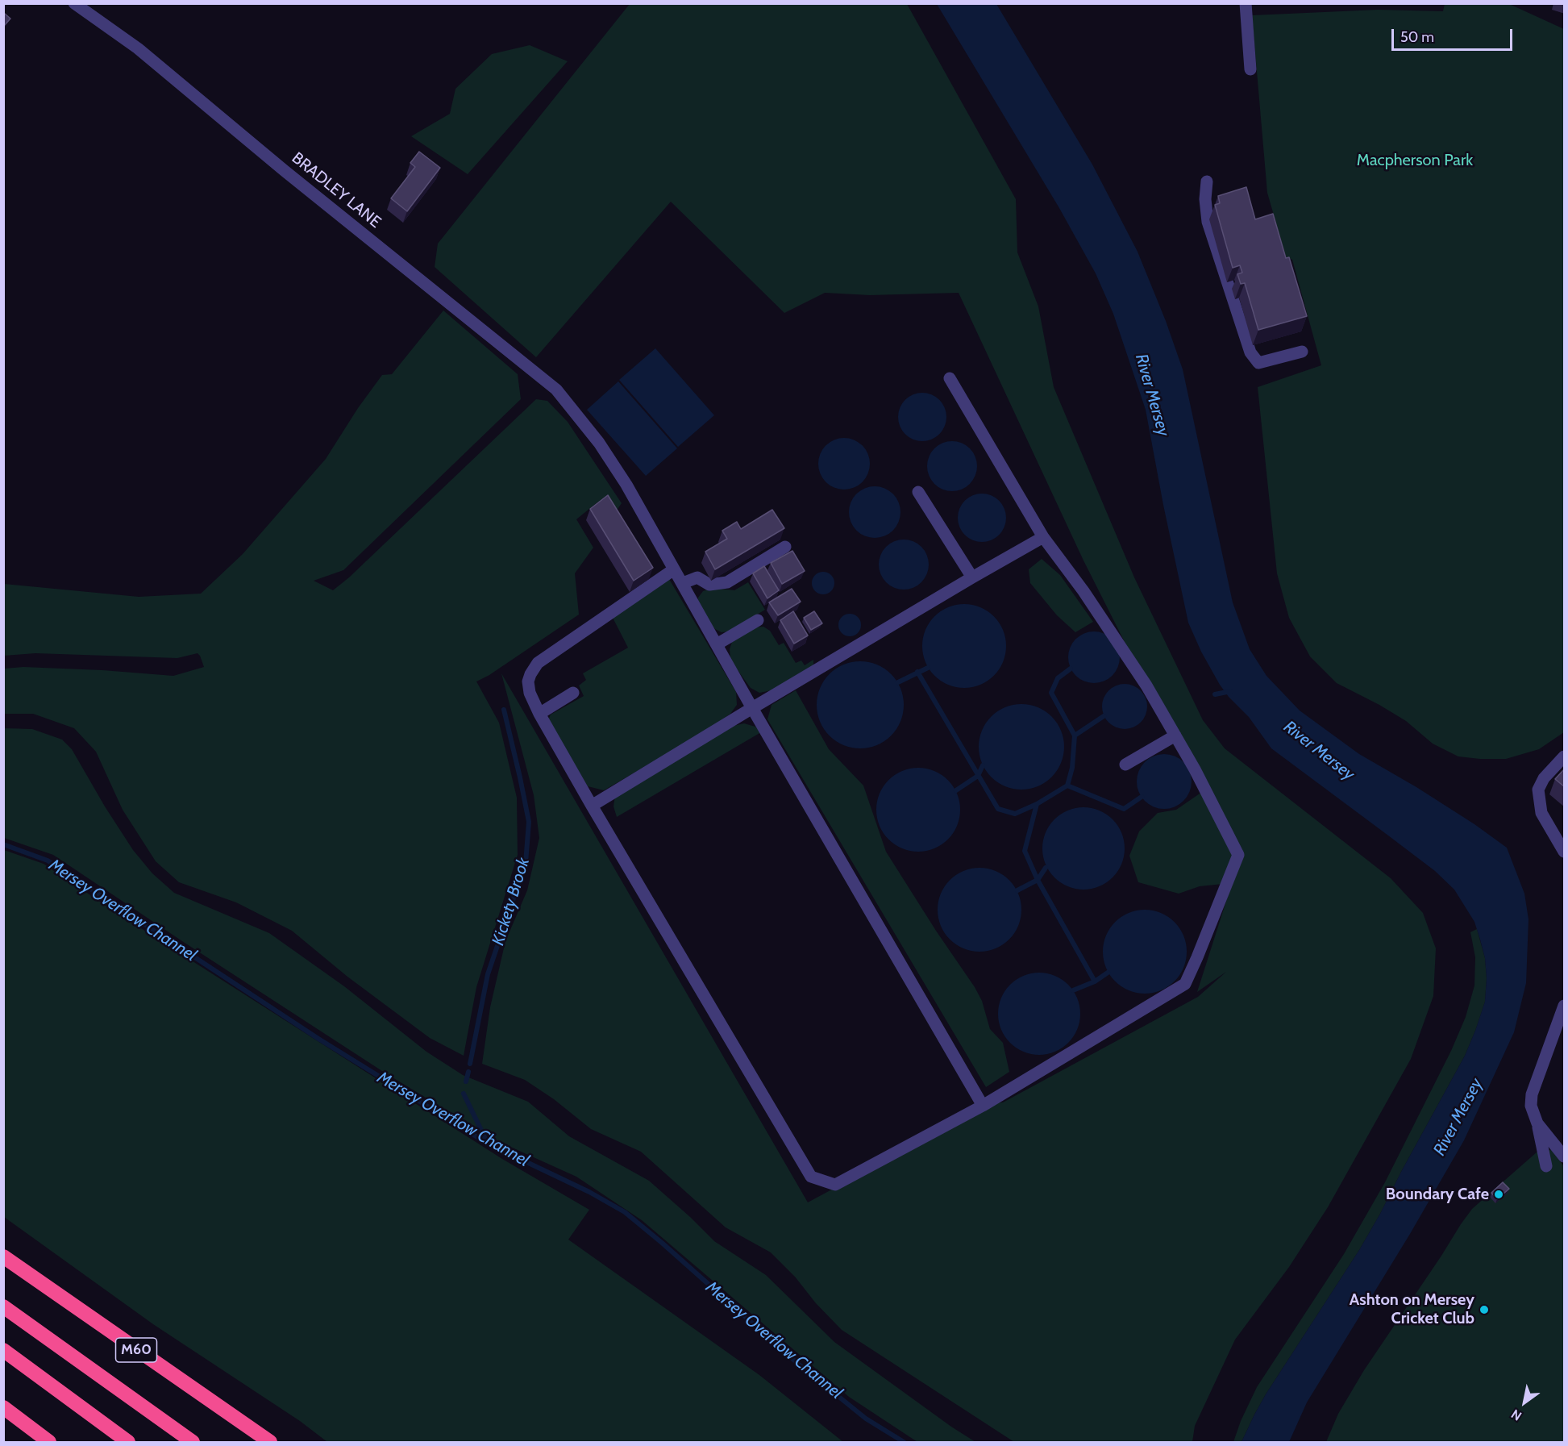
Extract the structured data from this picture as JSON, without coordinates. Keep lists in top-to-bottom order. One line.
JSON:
{"streets":{"highway":["M60"],"street":["BRADLEY LANE"]},"water":["River Mersey","Kickety Brook","Mersey Overflow Channel"],"parks":["Macpherson Park"],"places":["Boundary Cafe","Ashton on Mersey Cricket Club"],"scale_bar":"50 m","north":"bottom left"}
